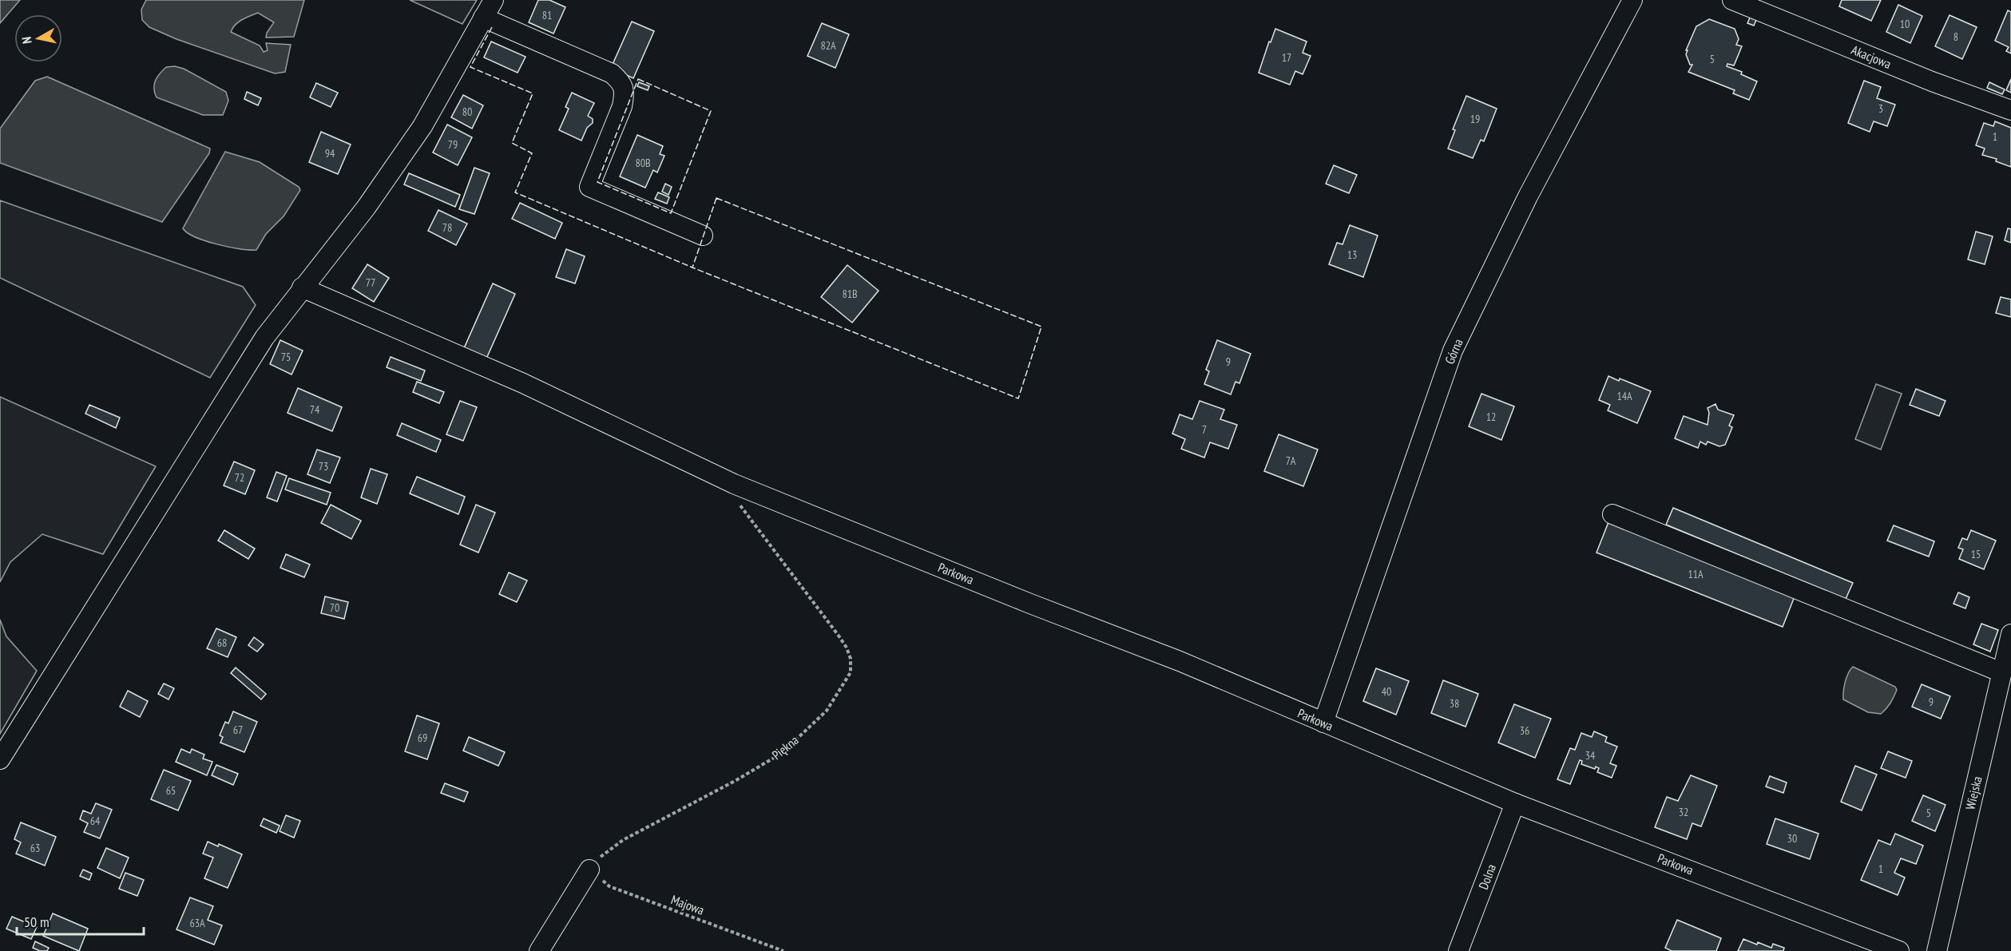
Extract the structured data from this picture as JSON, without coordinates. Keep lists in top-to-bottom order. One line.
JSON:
{"streets":{"street":["Akacjowa","Górna","Parkowa","Wiejska","Dolna"],"path":["Piękna","Majowa"]},"crossings":[["Górna","Parkowa"],["Parkowa","Piękna"],["Parkowa","Dolna"],["Piękna","Majowa"]],"house_numbers":["81","10","8","82A","17","5","3","80","19","1","79","94","80B","78","13","77","81B","75","9","14A","74","12","7","7A","73","72","15","11A","70","68","40","9","38","67","36","69","34","65","32","5","64","30","63","1","63A"],"scale_bar":"50 m","north":"left"}
